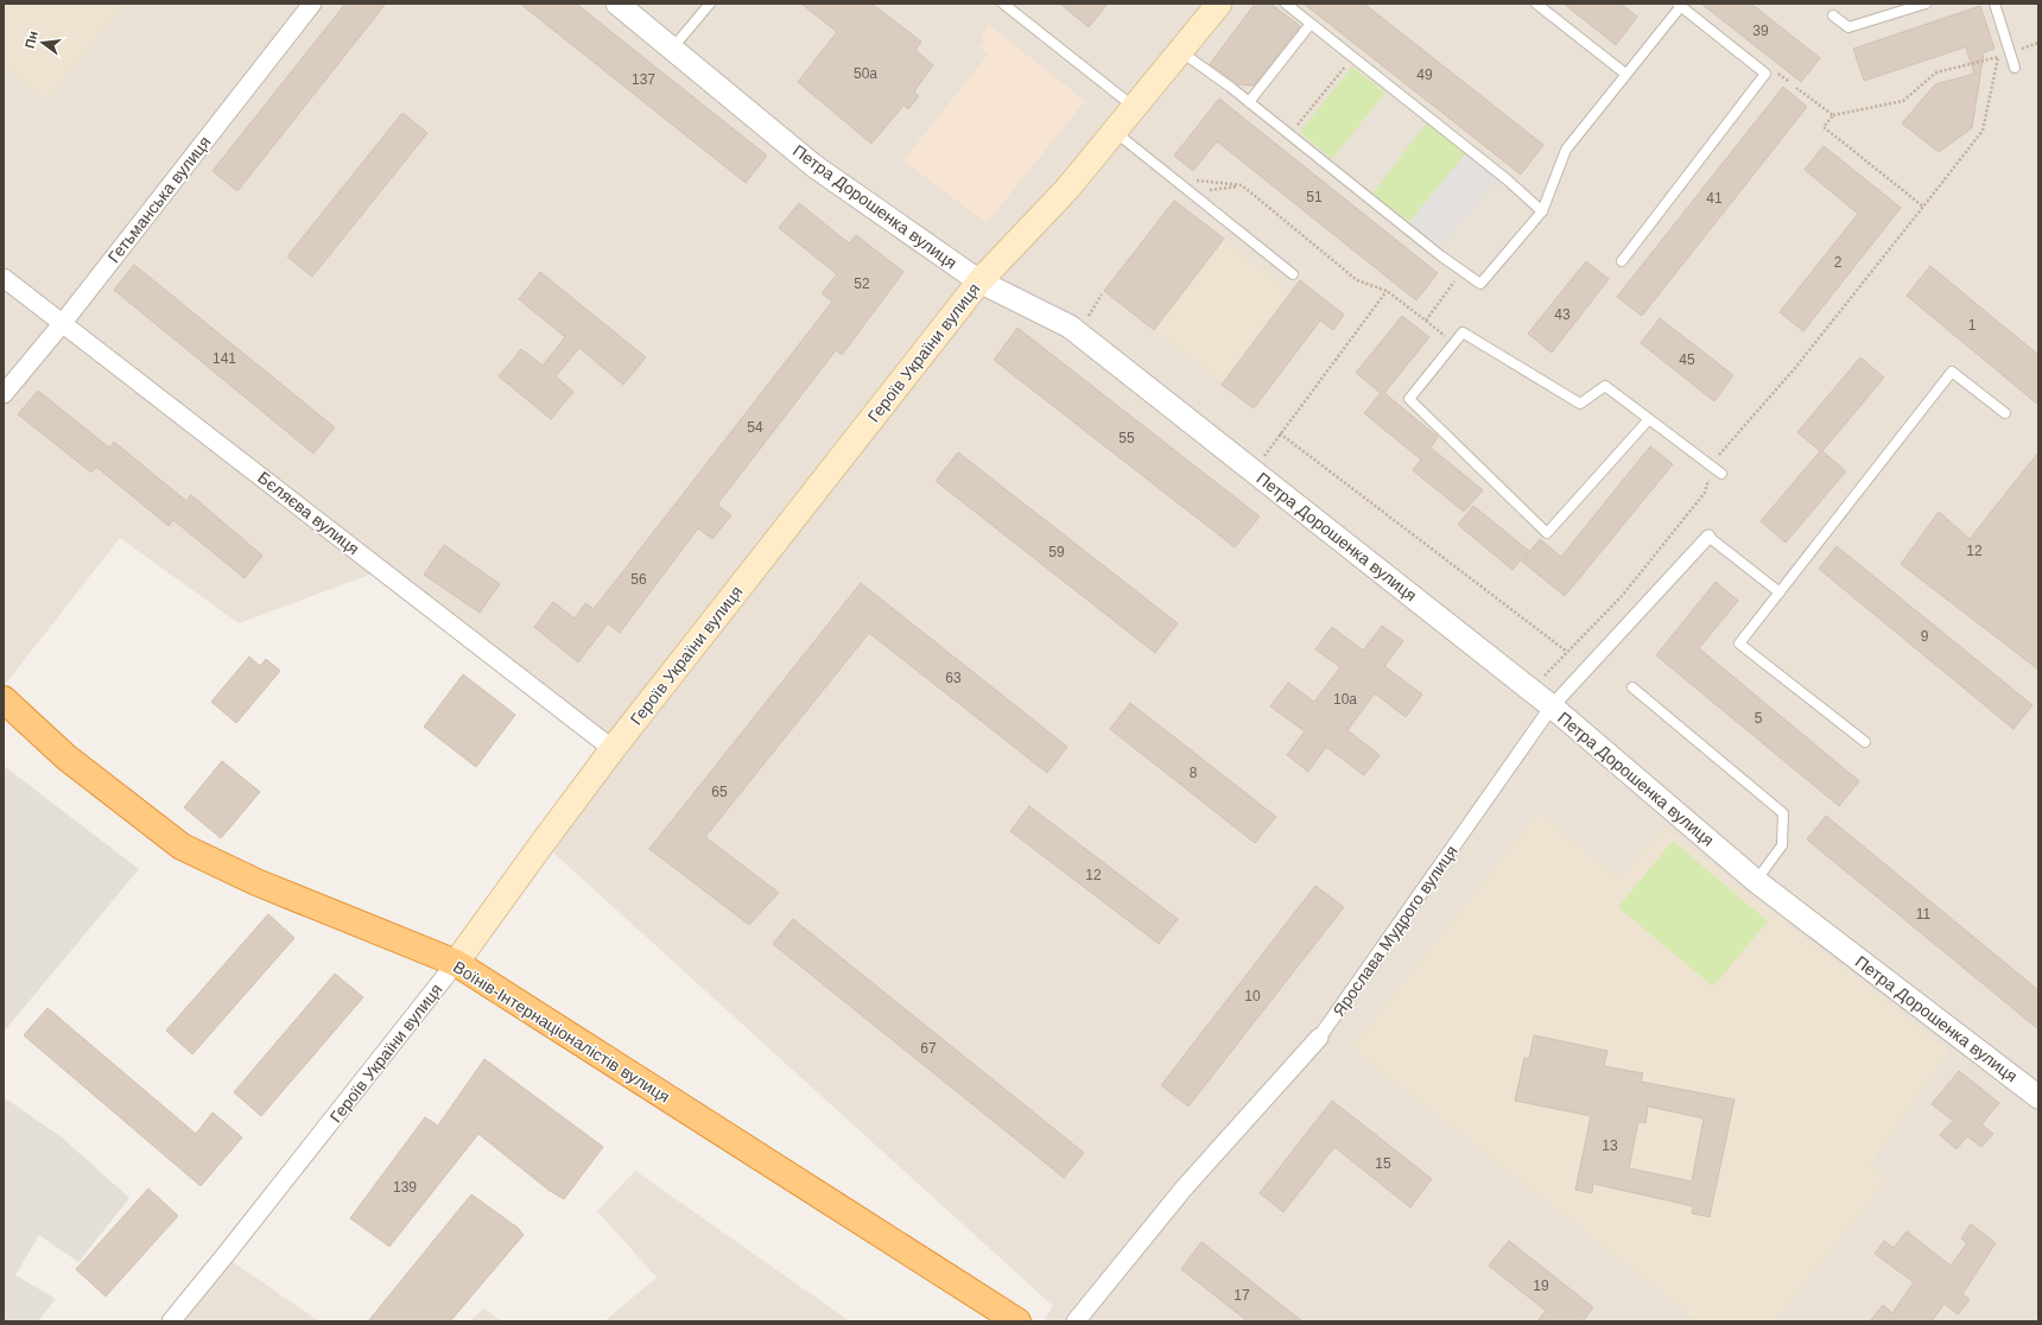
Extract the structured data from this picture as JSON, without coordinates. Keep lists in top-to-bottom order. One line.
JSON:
{"streets":{"highway":["Воїнів-Інтернаціоналістів вулиця"],"main road":["Героїв України вулиця"],"street":["Гетьманська вулиця","Петра Дорошенка вулиця","Бєляєва вулиця","Ярослава Мудрого вулиця"]},"crossings":[["Гетьманська вулиця","Бєляєва вулиця"],["Петра Дорошенка вулиця","Героїв України вулиця"],["Петра Дорошенка вулиця","Ярослава Мудрого вулиця"],["Героїв України вулиця","Бєляєва вулиця"],["Героїв України вулиця","Воїнів-Інтернаціоналістів вулиця"]],"house_numbers":["39","50а","49","137","51","41","2","52","43","1","141","45","54","55","12","59","56","9","63","10а","5","8","65","12","11","10","67","13","15","139","19","17"],"north":"left"}
